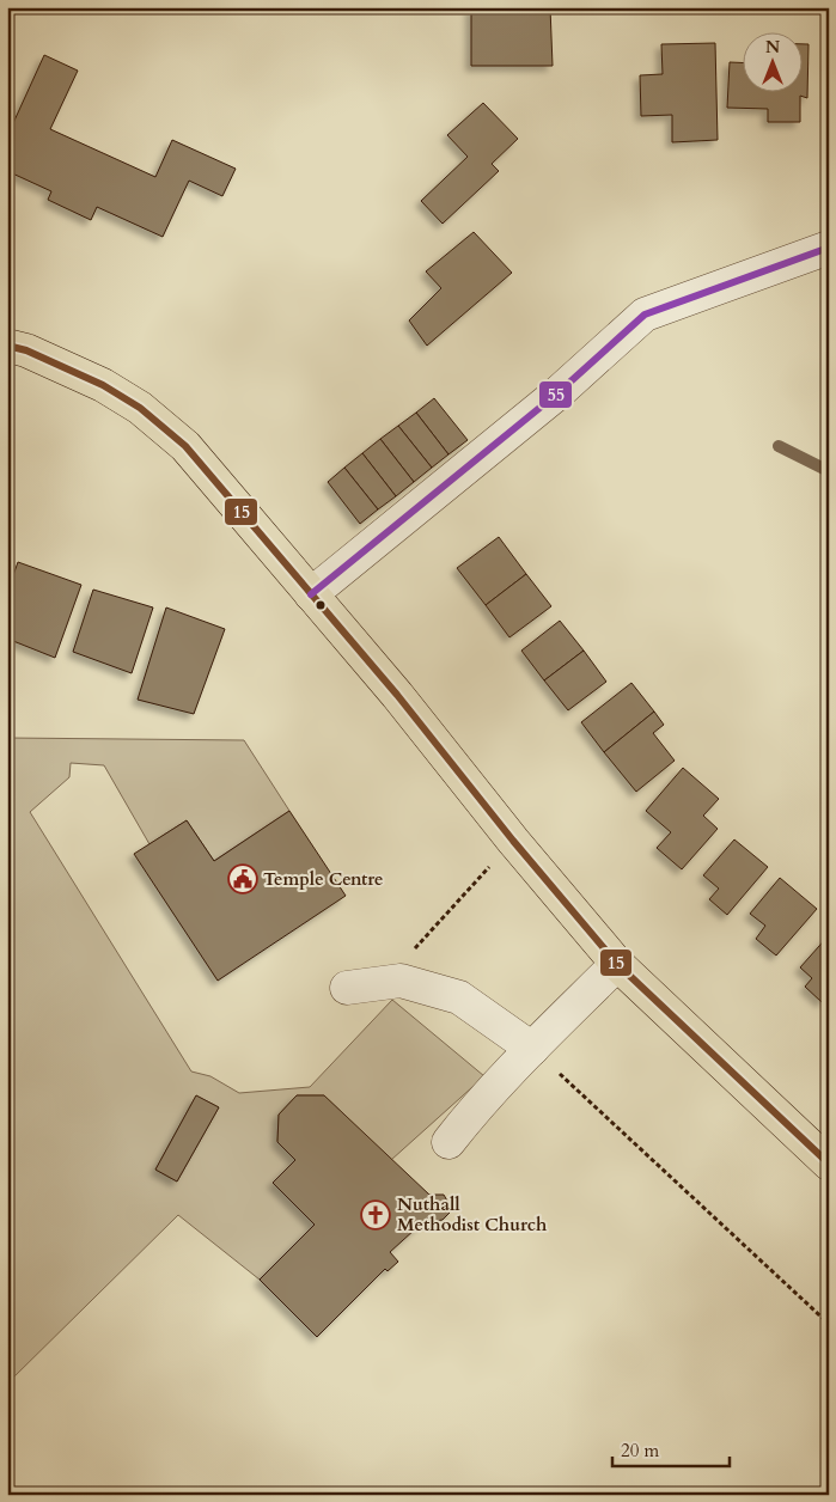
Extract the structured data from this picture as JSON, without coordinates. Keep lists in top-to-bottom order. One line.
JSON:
{"places":{"public building":["Temple Centre"],"church":["Nuthall Methodist Church"]},"lines":["transit line 55","transit line 15"],"scale_bar":"20 m","north":"top"}
